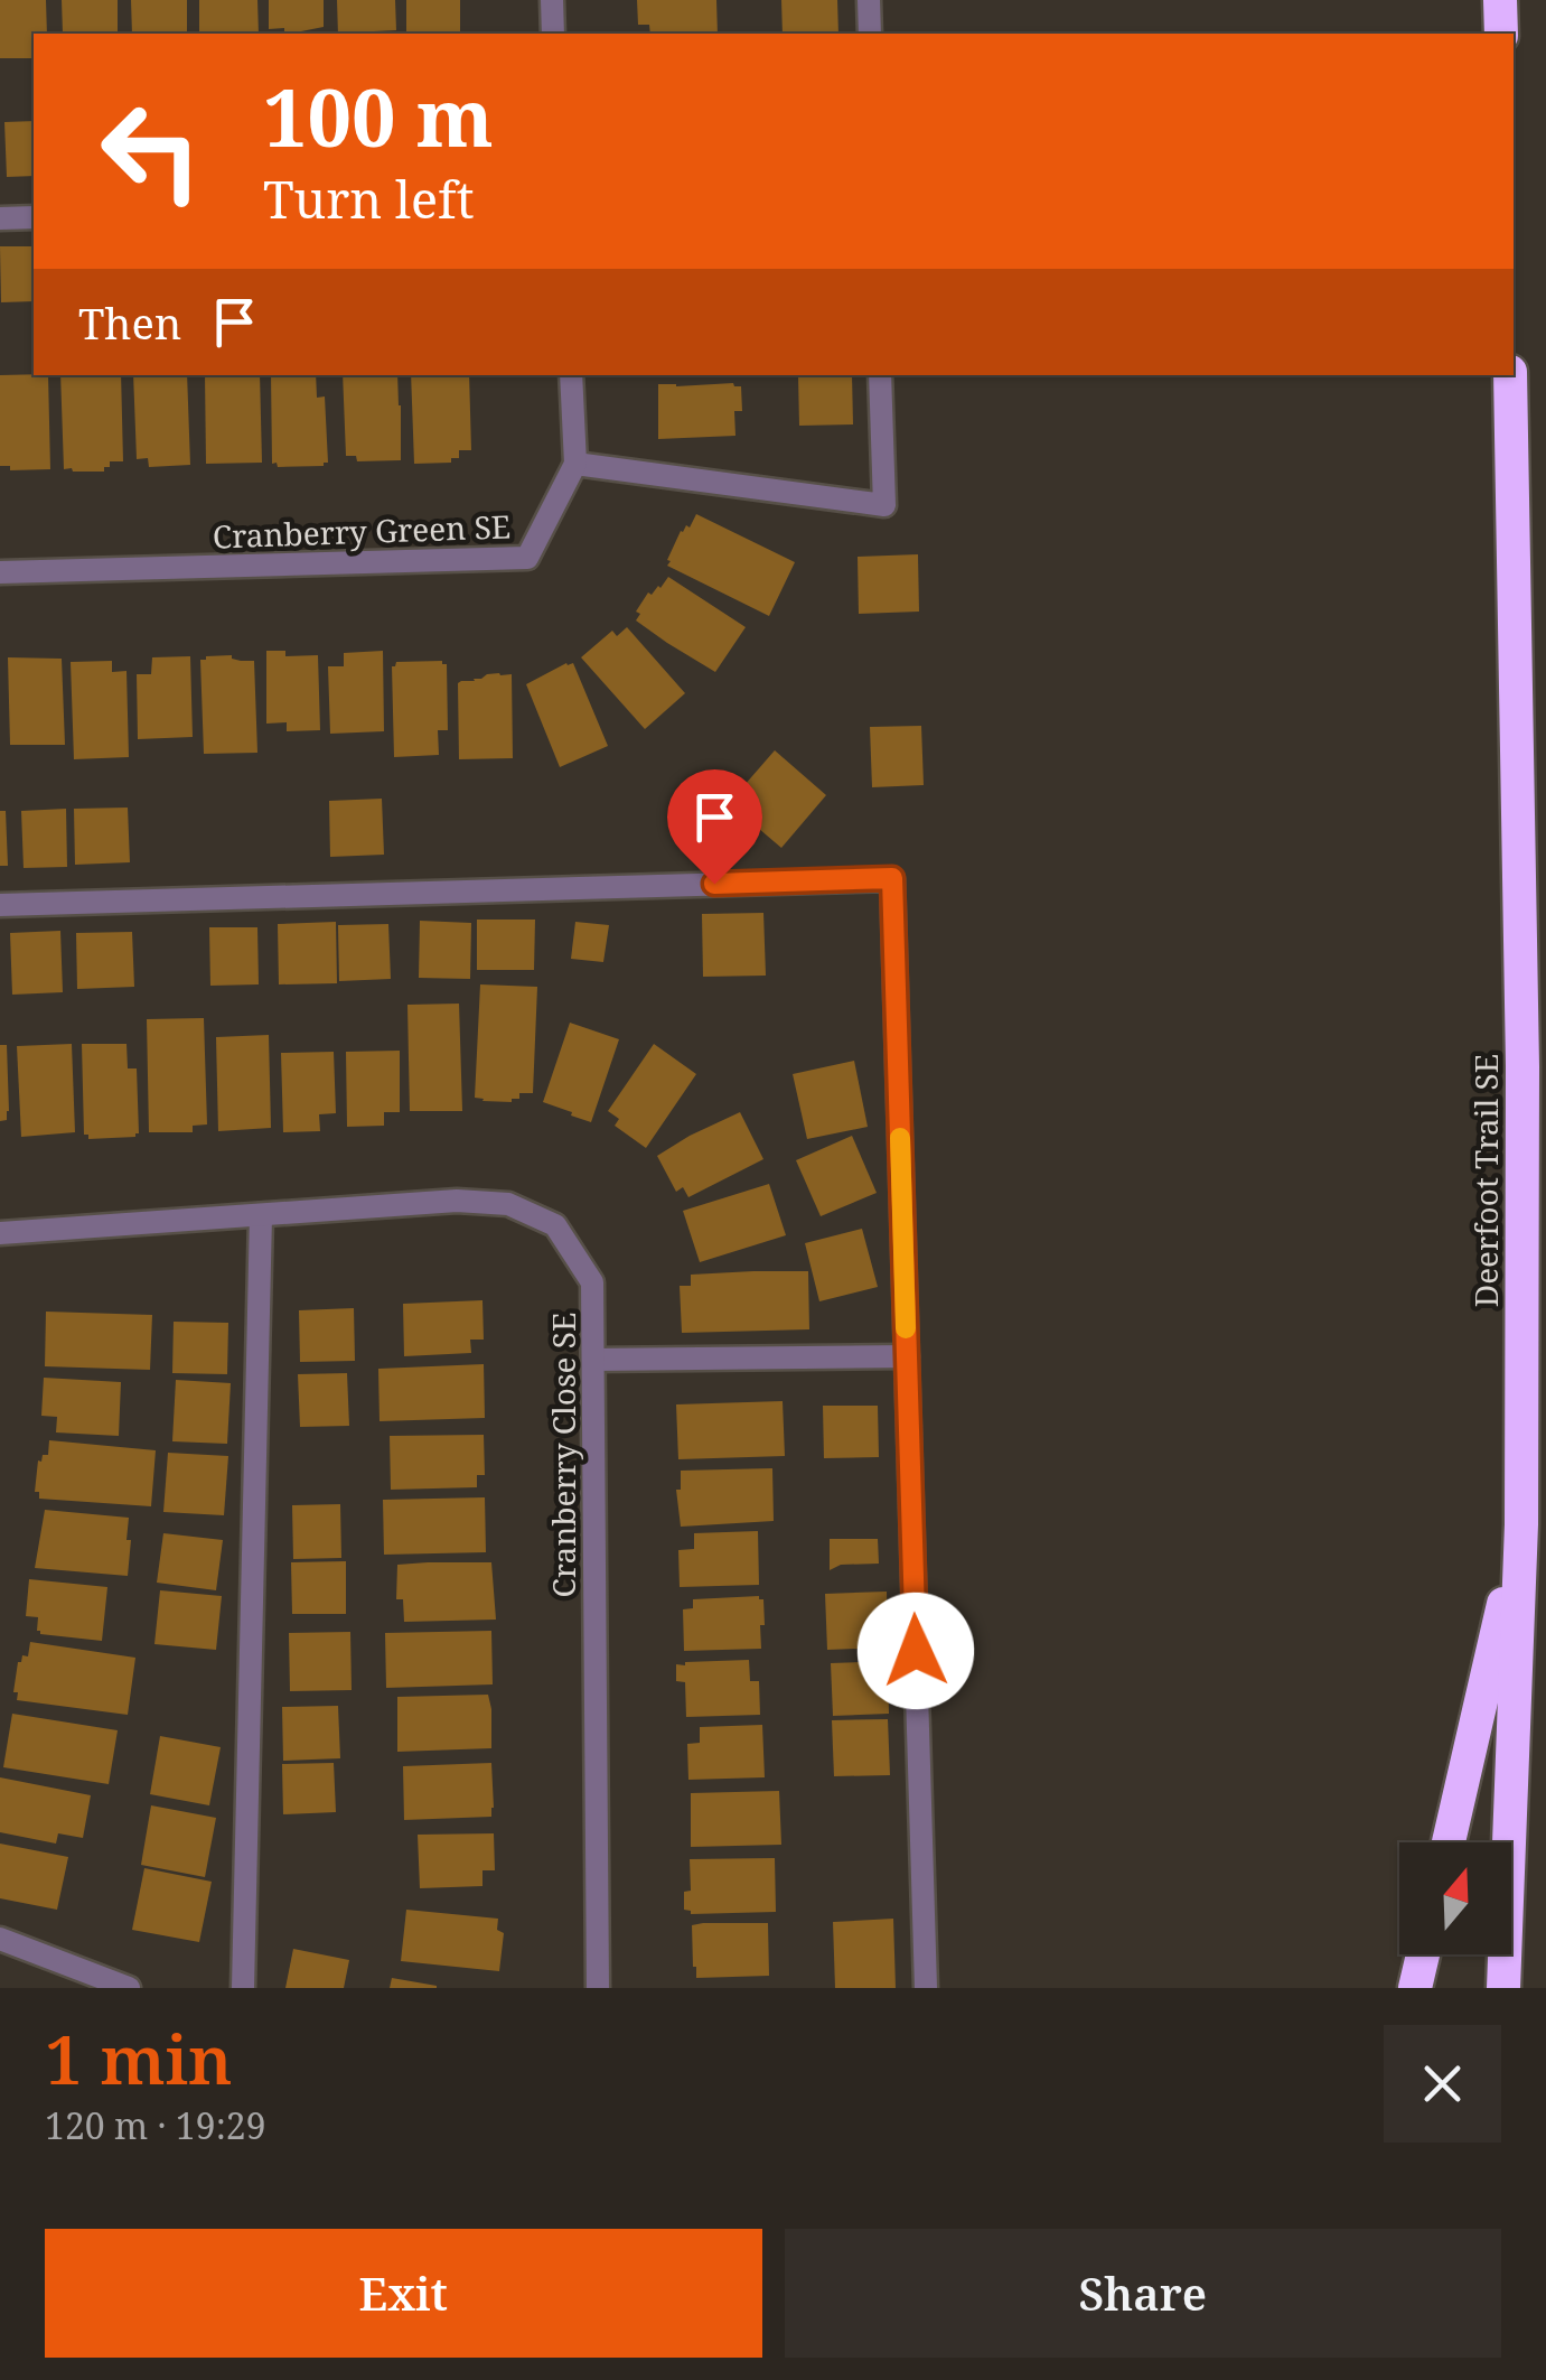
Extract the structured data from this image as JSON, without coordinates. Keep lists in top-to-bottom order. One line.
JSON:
{"streets":{"highway":["Deerfoot Trail SE"],"street":["Cranberry Green SE","Cranberry Close SE"]},"north":"top","page":{"turn":["100 m","Turn left"],"then":"Then","heading":["1 min","120 m · 19:29"],"buttons":["Exit","Share"]}}
